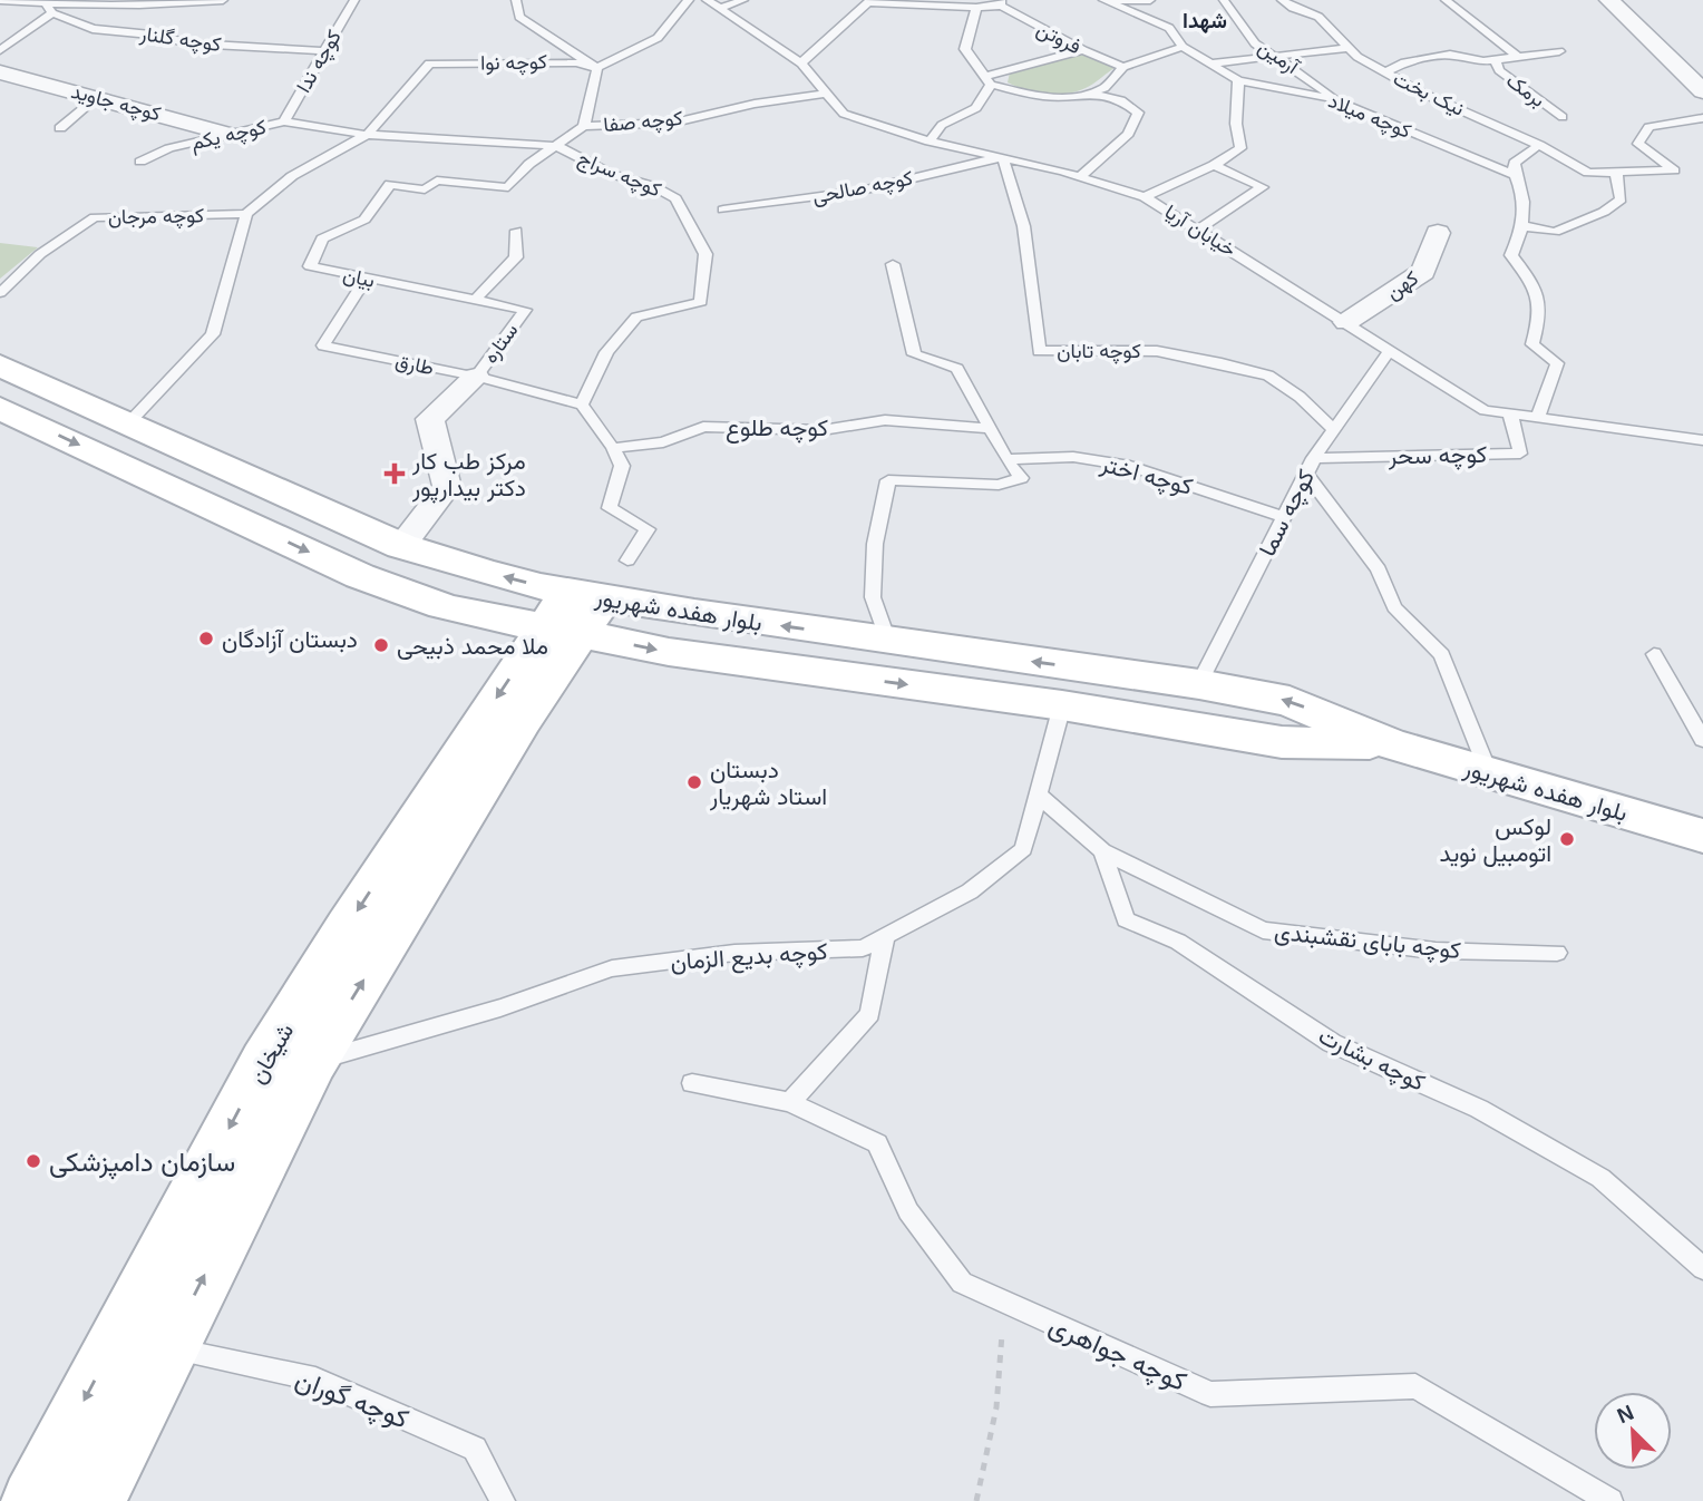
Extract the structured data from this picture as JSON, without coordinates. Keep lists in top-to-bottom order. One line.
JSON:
{"streets":{"street":["کوچه جاوید","کهن","بلوار هفده شهریور","شیخان"],"lane":["فروتن","کوچه گلنار","آرمین","کوچه ندا","کوچه نوا","برمک","نیک بخت","کوچه میلاد","کوچه صفا","کوچه یکم","کوچه سراج","کوچه صالحی","کوچه مرجان","خیابان آریا","بیان","ستاره","کوچه تابان","طارق","کوچه طلوع","کوچه سحر","کوچه اختر","کوچه سما","کوچه بابای نقشبندی","کوچه بدیع الزمان","کوچه بشارت","کوچه جواهری","کوچه گوران"]},"crossings":[["کوچه گلنار","کوچه ندا"],["آرمین","کوچه میلاد"],["کوچه ندا","کوچه یکم"],["کوچه نوا","کوچه یکم"],["کوچه نوا","کوچه سراج"],["کوچه جاوید","کوچه یکم"],["کوچه صفا","کوچه سراج"],["کوچه صفا","خیابان آریا"],["کوچه صفا","بیان"],["کوچه یکم","کوچه سراج"],["کوچه سراج","طارق"],["کوچه صالحی","خیابان آریا"],["کوچه صالحی","کوچه تابان"],["خیابان آریا","کهن"],["خیابان آریا","کوچه تابان"],["خیابان آریا","کوچه سحر"],["خیابان آریا","کوچه سما"],["بیان","ستاره"],["بیان","طارق"],["ستاره","طارق"],["کوچه تابان","کوچه سما"],["کوچه سحر","کوچه سما"],["کوچه اختر","کوچه سما"],["کوچه سما","بلوار هفده شهریور"],["بلوار هفده شهریور","کوچه بدیع الزمان"],["بلوار هفده شهریور","شیخان"],["کوچه بابای نقشبندی","کوچه بشارت"],["کوچه بدیع الزمان","شیخان"],["کوچه بدیع الزمان","کوچه بشارت"],["شیخان","کوچه گوران"]],"districts":["شهدا"],"places":{"health":["مرکز طب کار دکتر بیدارپور"],"other":["دبستان آزادگان","ملا محمد ذبیحی","دبستان استاد شهریار","لوکس اتومبیل نوید","سازمان دامپزشکی"]},"north":"top left"}
